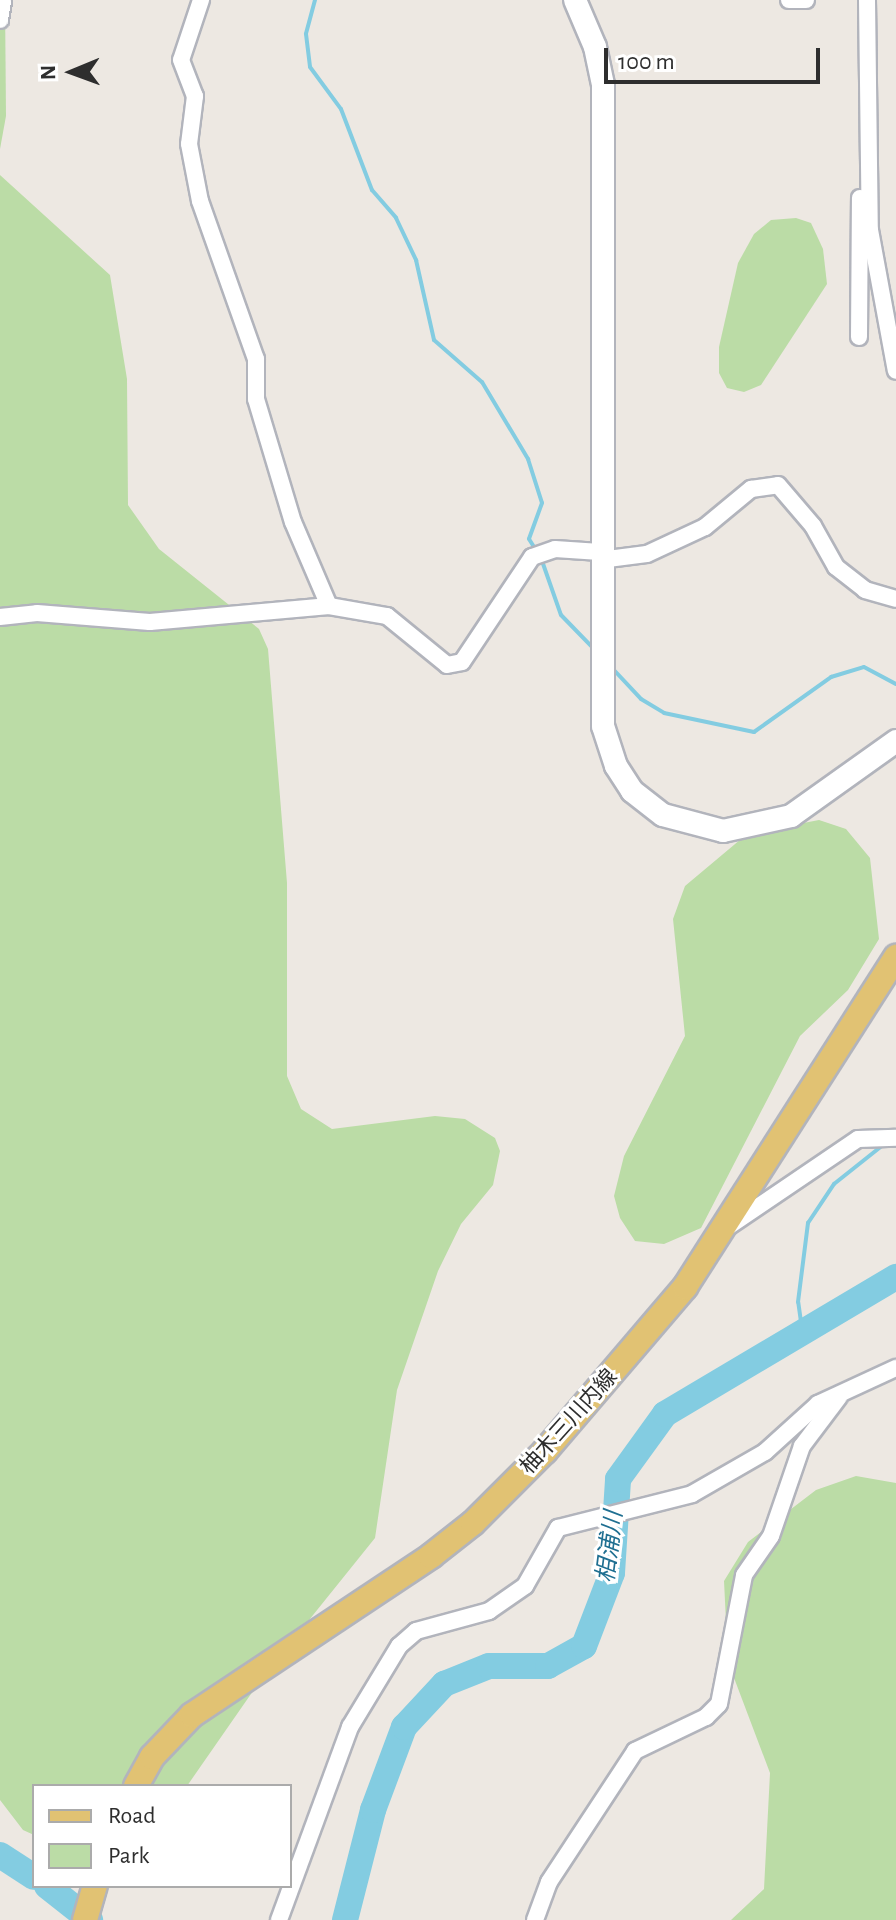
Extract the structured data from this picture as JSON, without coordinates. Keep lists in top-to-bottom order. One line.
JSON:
{"streets":{"main road":["柚木三川内線"]},"water":["相浦川"],"legend":["Road","Park"],"scale_bar":"100 m","north":"left"}
